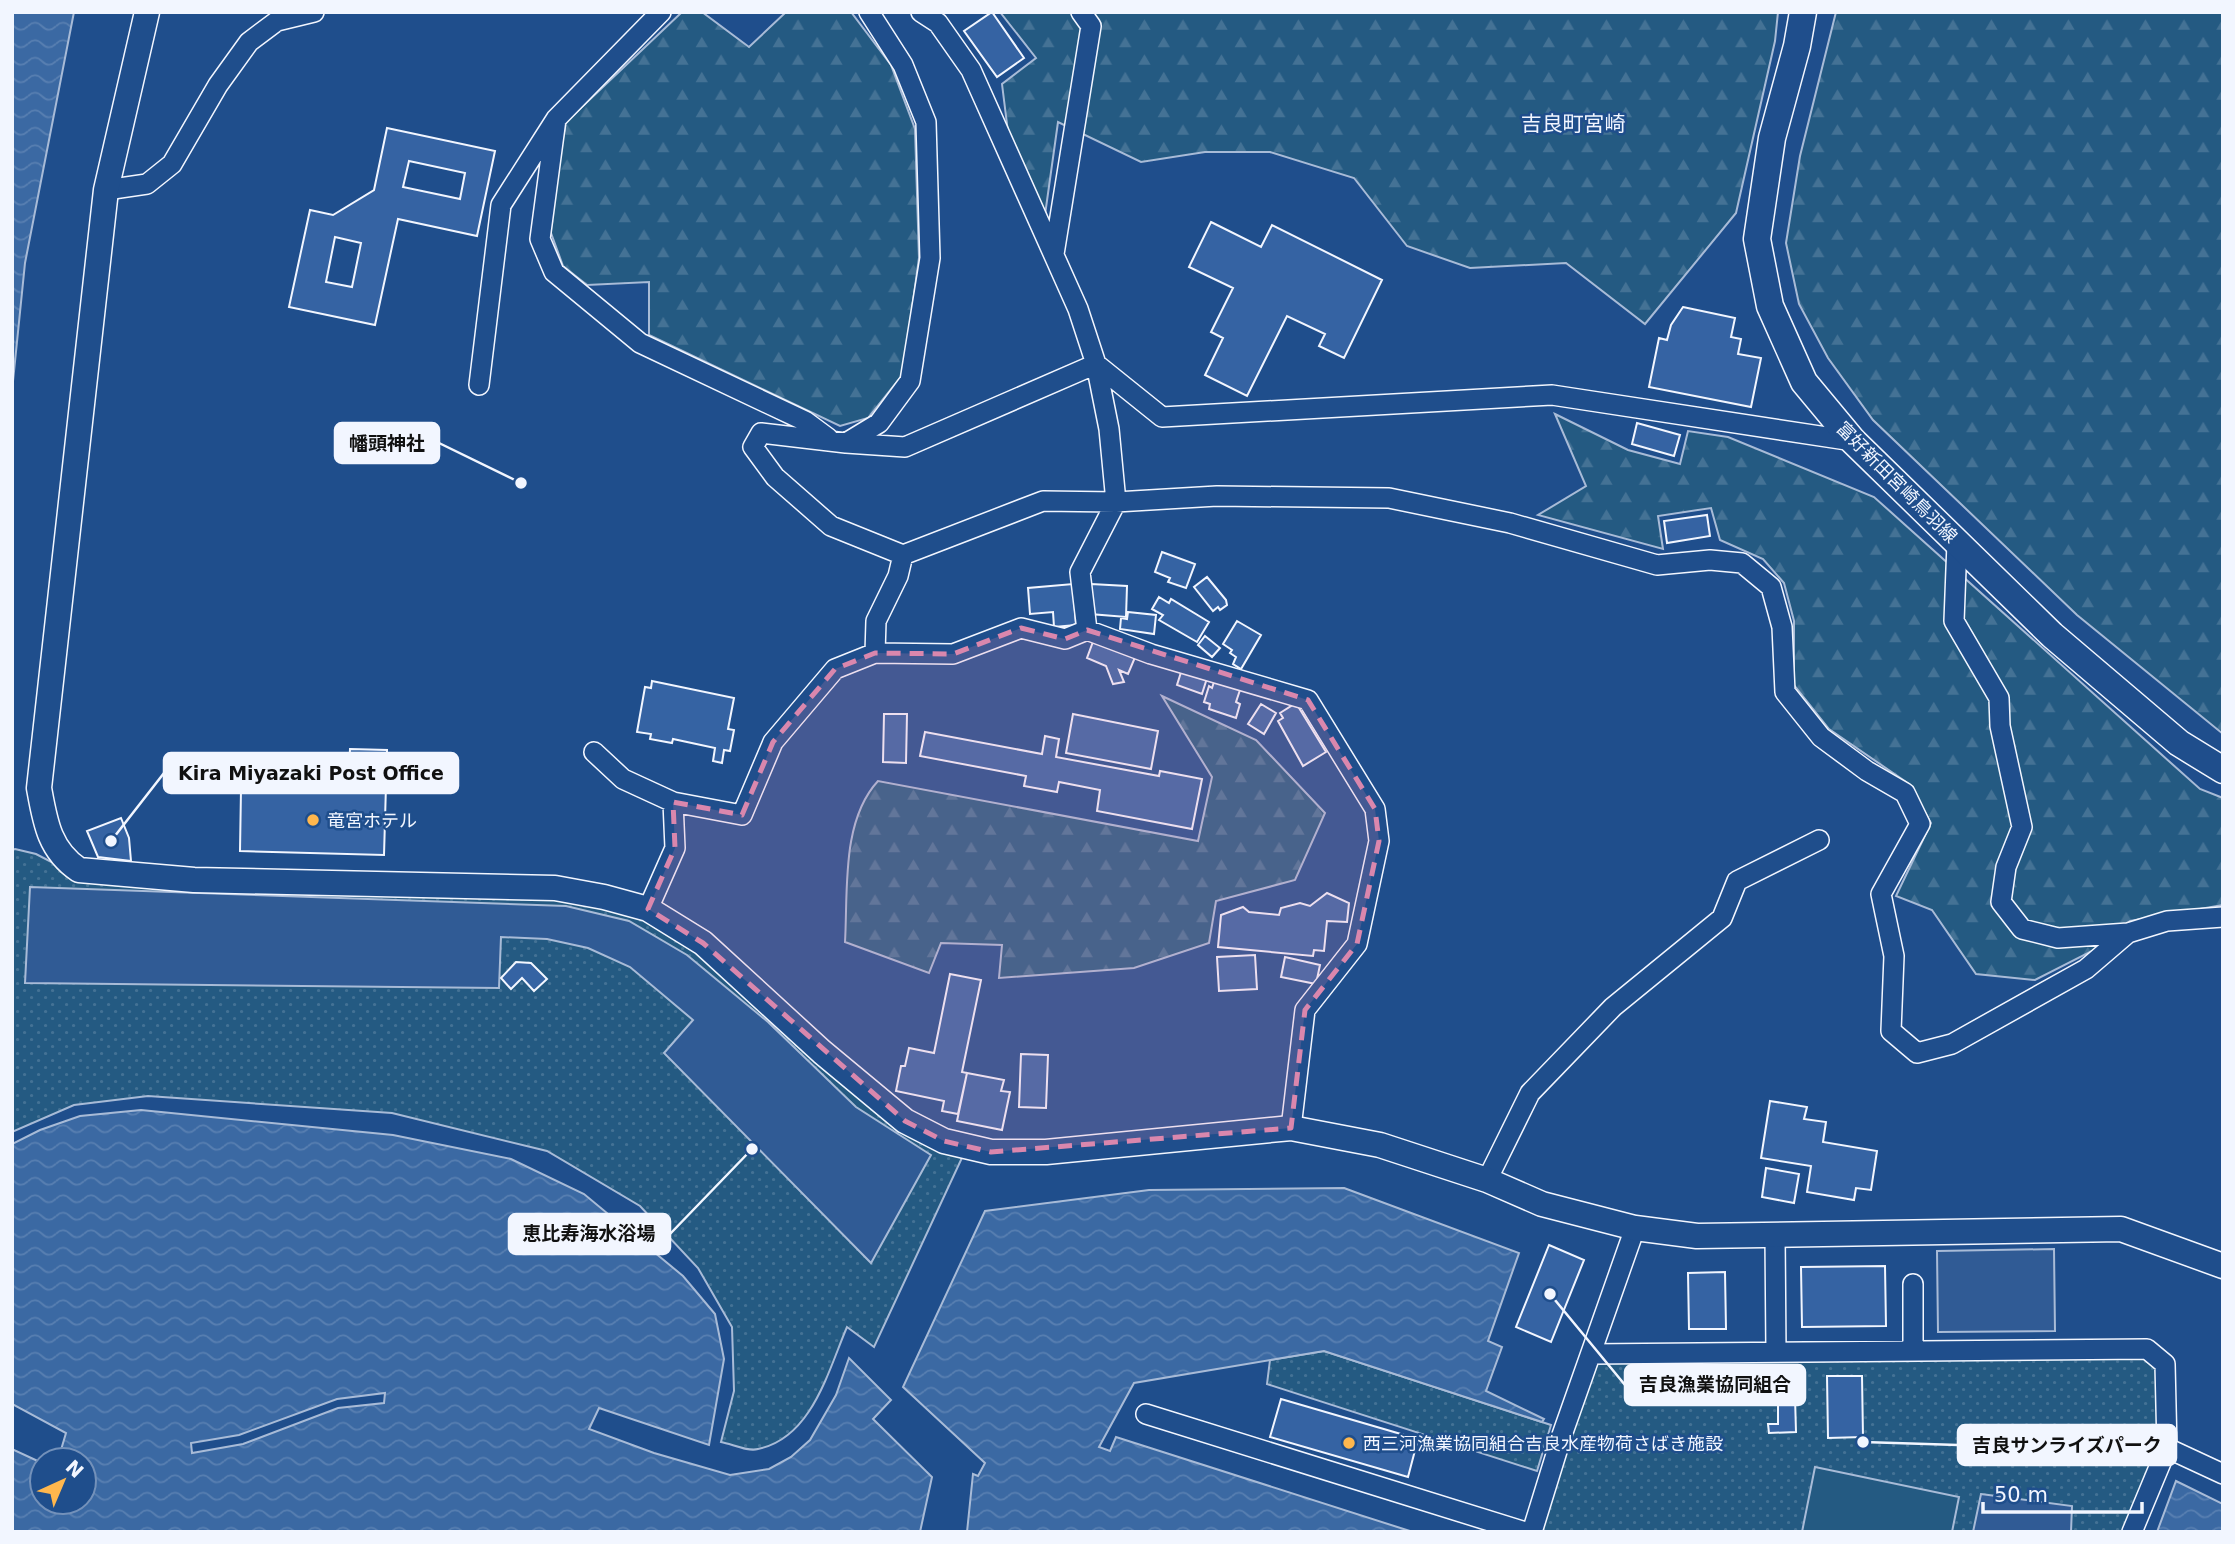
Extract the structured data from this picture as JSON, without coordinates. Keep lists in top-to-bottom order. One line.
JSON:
{"streets":{"main road":["富好新田宮崎鳥羽線"]},"districts":["吉良町宮崎"],"places":["幡頭神社","竜宮ホテル","Kira Miyazaki Post Office","恵比寿海水浴場","吉良漁業協同組合","吉良サンライズパーク","西三河漁業協同組合吉良水産物荷さばき施設"],"scale_bar":"50 m","north":"top right"}
